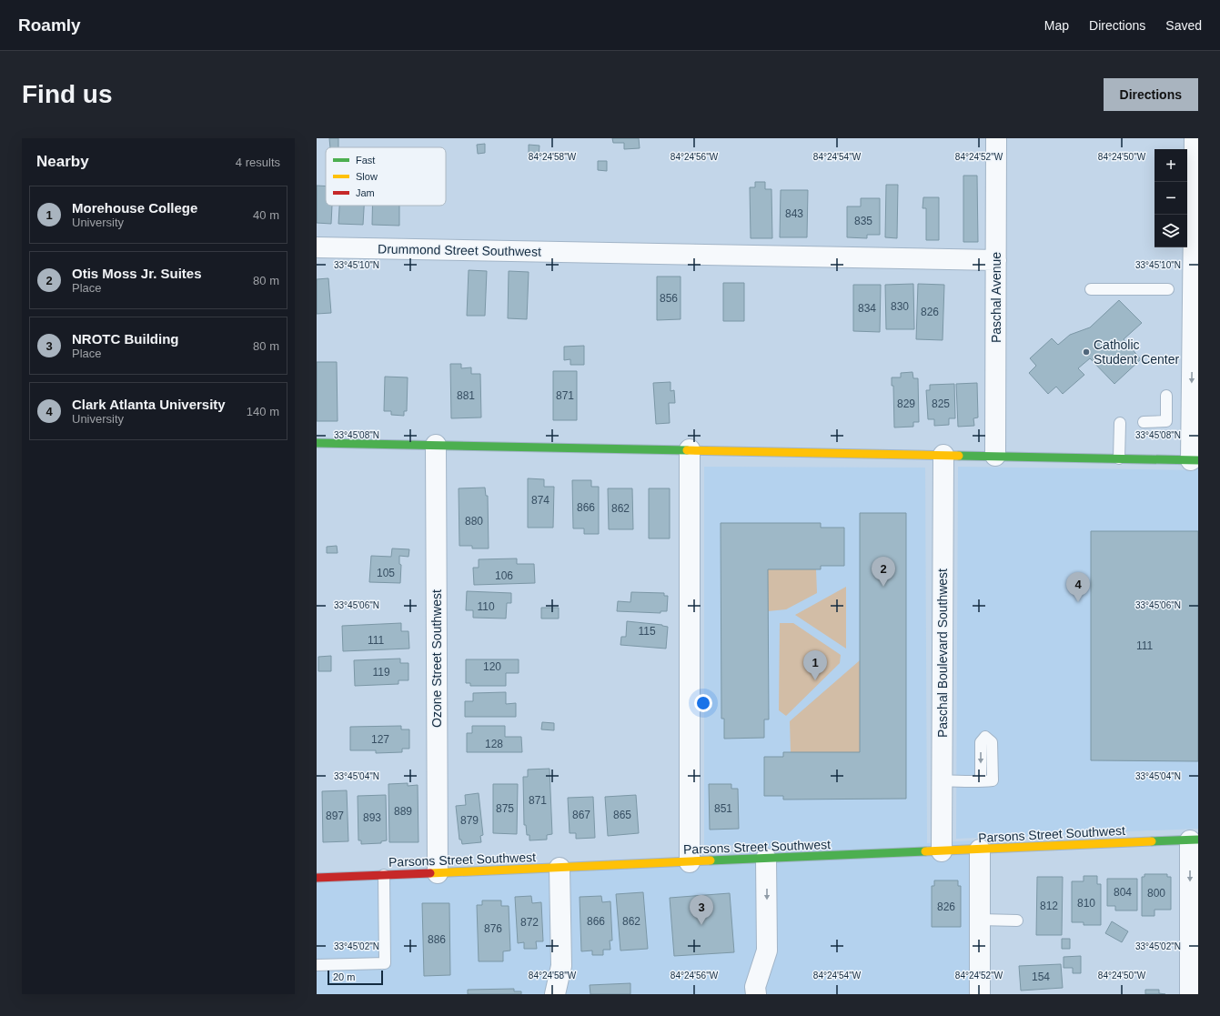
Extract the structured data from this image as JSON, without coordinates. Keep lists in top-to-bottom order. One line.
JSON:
{"streets":{"street":["Drummond Street Southwest","Paschal Avenue","Paschal Boulevard Southwest","Ozone Street Southwest","Parsons Street Southwest"]},"crossings":[["Drummond Street Southwest","Paschal Avenue"],["Paschal Boulevard Southwest","Parsons Street Southwest"],["Ozone Street Southwest","Parsons Street Southwest"]],"places":["Catholic Student Center"],"house_numbers":["843","835","856","830","834","826","881","871","829","825","874","866","862","880","105","106","110","115","111","111","120","119","127","128","871","875","851","889","867","865","897","893","879","804","800","810","812","826","866","862","872","876","886","154"],"legend":["Fast","Slow","Jam"],"scale_bar":"20 m","page":{"header":"Roamly","nav":["Map","Directions","Saved"],"buttons":"Directions","title":"Find us","heading":["Nearby","4 results"],"map_buttons":["+","−"],"list":[{"mark":"1","name":"Morehouse College","note":"University","value":"40 m"},{"mark":"2","name":"Otis Moss Jr. Suites","note":"Place","value":"80 m"},{"mark":"3","name":"NROTC Building","note":"Place","value":"80 m"},{"mark":"4","name":"Clark Atlanta University","note":"University","value":"140 m"}],"pins":["2","4","1","3"],"scale":"20 m"},"coordinates":["84°24'58\"W","84°24'56\"W","84°24'54\"W","84°24'52\"W","84°24'50\"W","33°45'10\"N","33°45'08\"N","33°45'06\"N","33°45'04\"N","33°45'02\"N"]}
